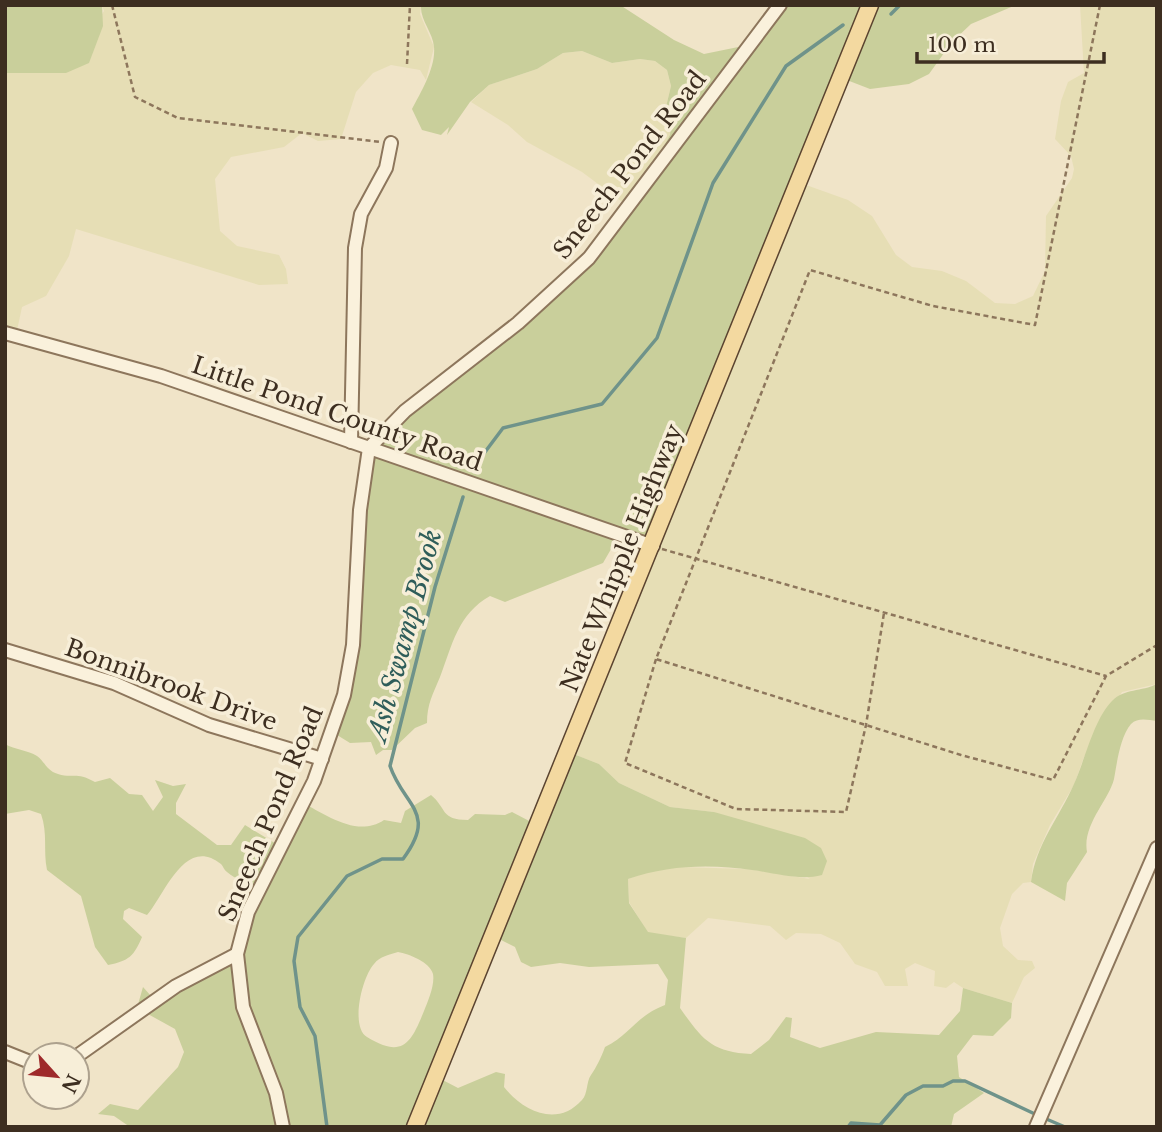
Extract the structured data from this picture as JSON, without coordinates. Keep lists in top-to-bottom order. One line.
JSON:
{"streets":{"main road":["Nate Whipple Highway"],"street":["Sneech Pond Road","Little Pond County Road","Bonnibrook Drive"]},"crossings":[["Sneech Pond Road","Little Pond County Road"],["Sneech Pond Road","Bonnibrook Drive"],["Little Pond County Road","Nate Whipple Highway"]],"water":["Ash Swamp Brook"],"scale_bar":"100 m","north":"bottom right"}
